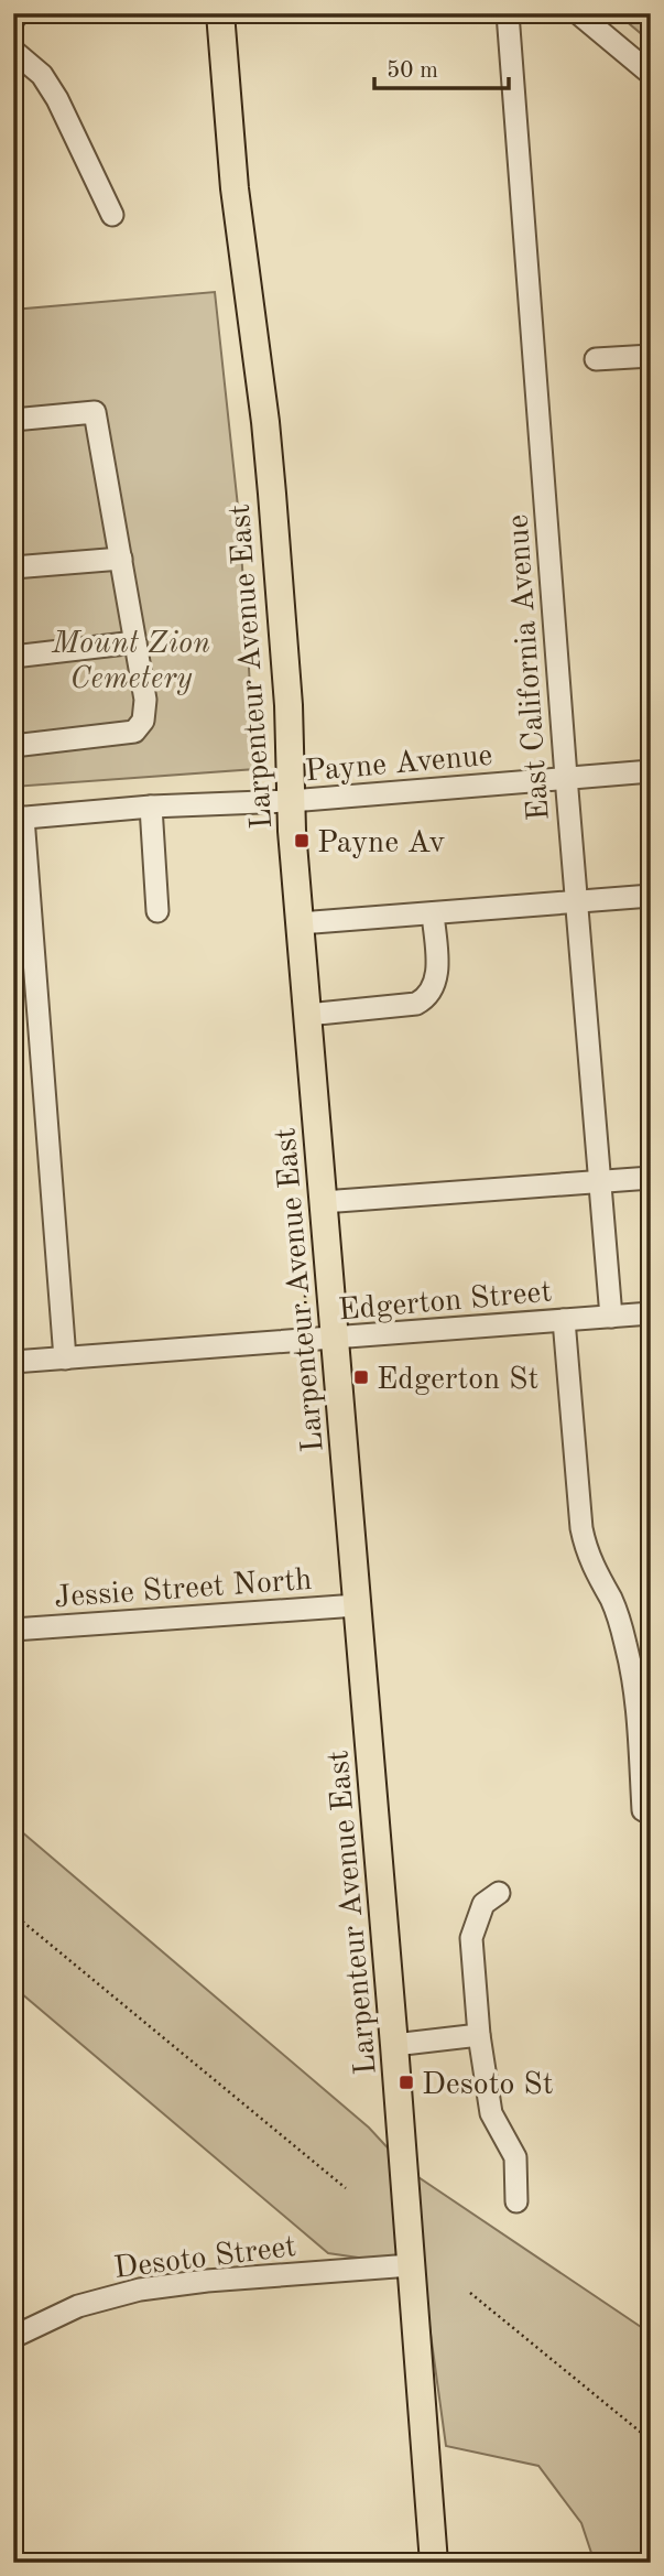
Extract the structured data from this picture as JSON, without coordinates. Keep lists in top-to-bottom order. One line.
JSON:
{"streets":{"main road":["Larpenteur Avenue East"],"street":["East California Avenue","Payne Avenue","Edgerton Street","Jessie Street North","Desoto Street"]},"crossings":[["Larpenteur Avenue East","Payne Avenue"],["Larpenteur Avenue East","Edgerton Street"],["Larpenteur Avenue East","Jessie Street North"],["Larpenteur Avenue East","Desoto Street"],["East California Avenue","Payne Avenue"],["East California Avenue","Edgerton Street"]],"parks":["Mount Zion Cemetery"],"places":{"transit":["Payne Av","Edgerton St","Desoto St"]},"scale_bar":"50 m"}
